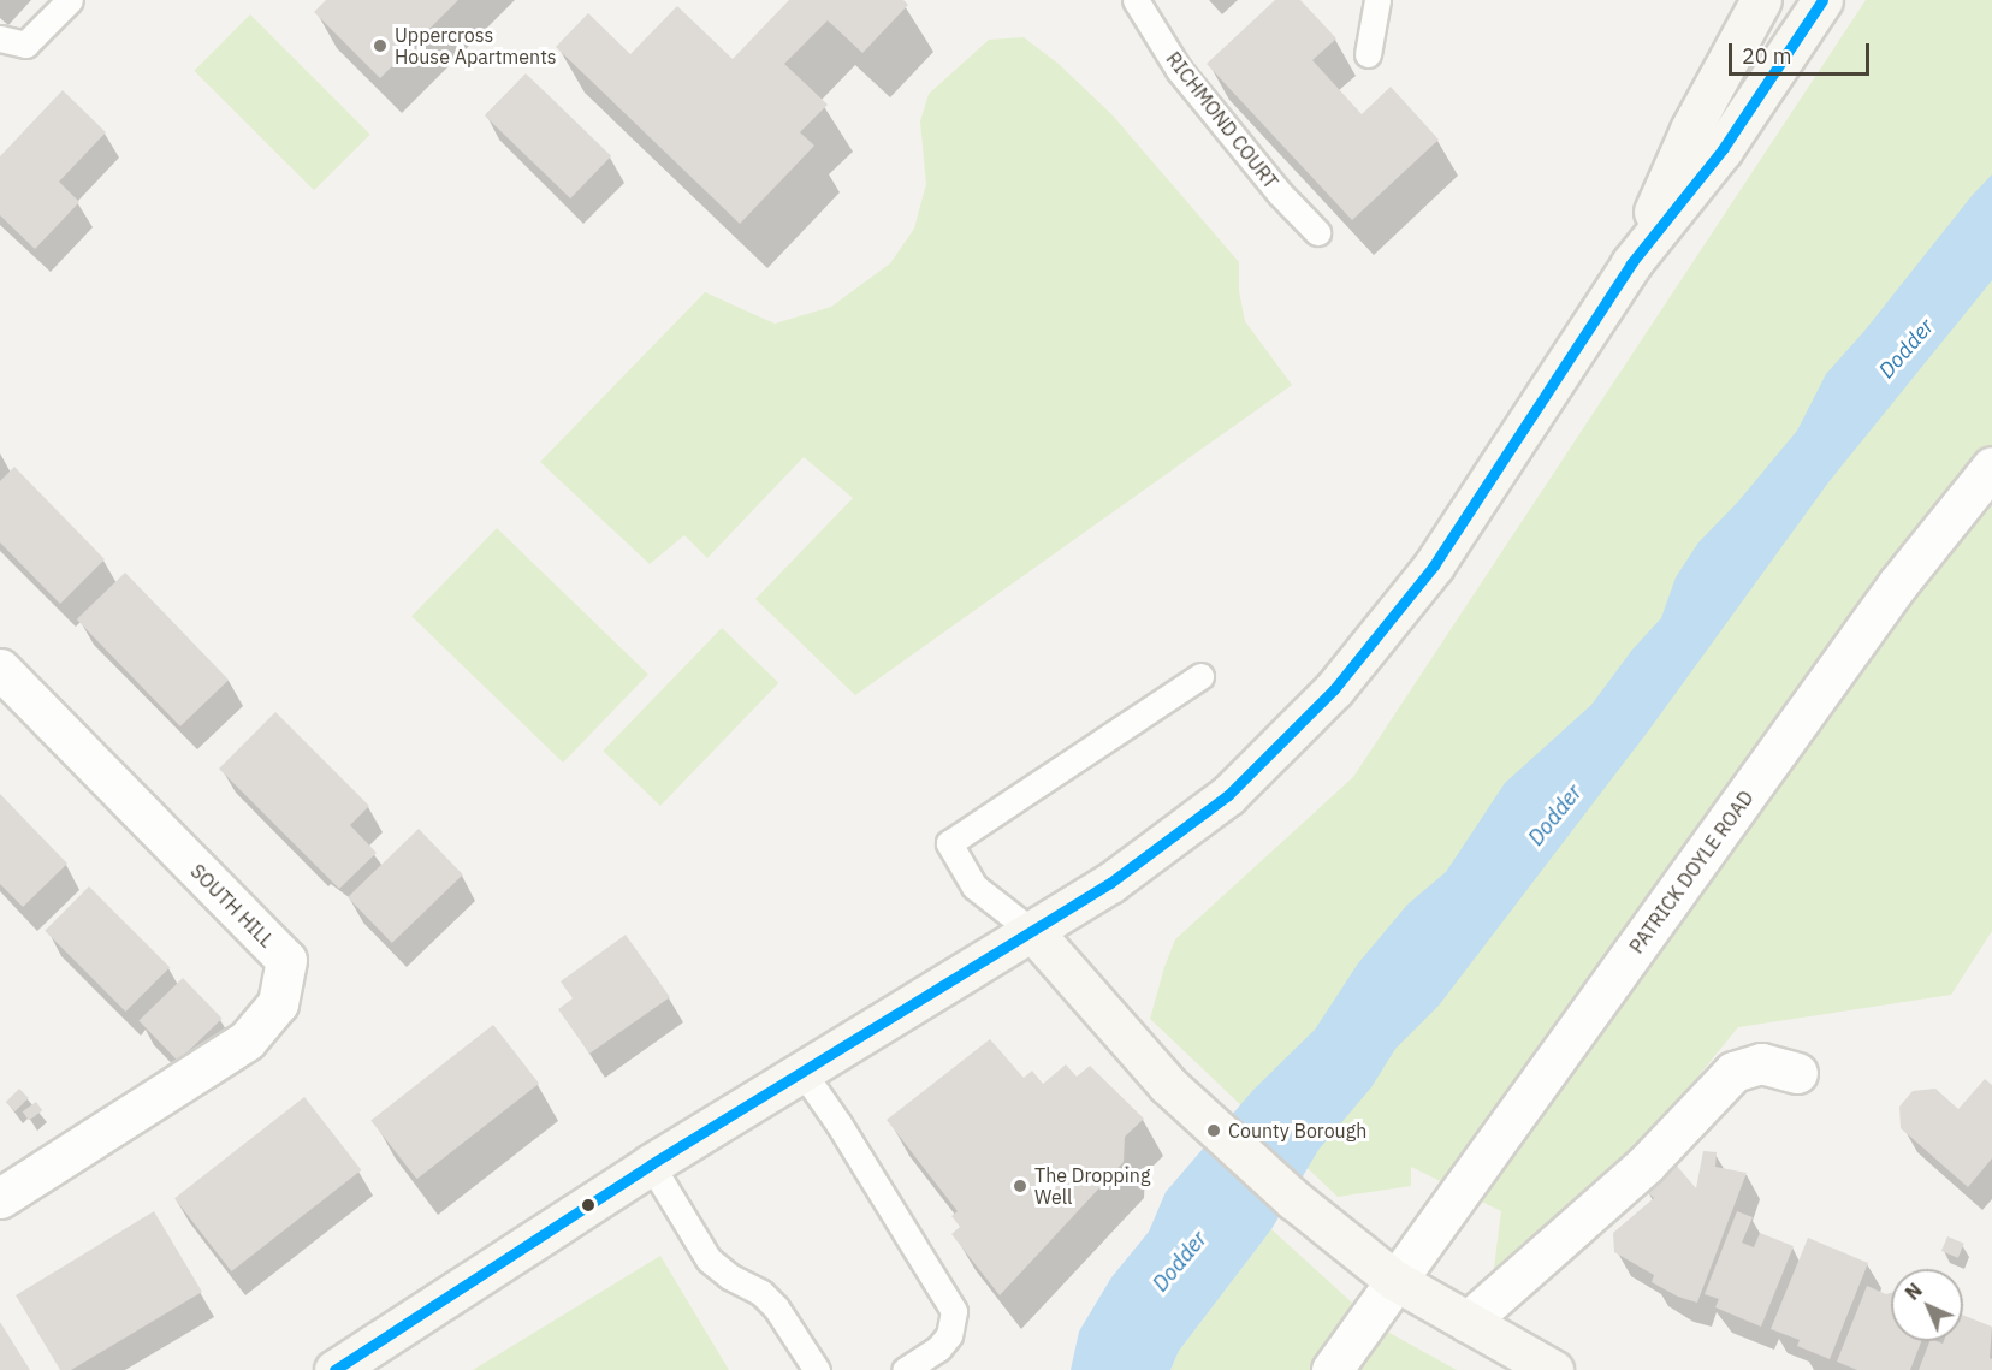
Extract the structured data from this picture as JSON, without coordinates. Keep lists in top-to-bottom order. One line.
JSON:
{"streets":{"street":["PATRICK DOYLE ROAD","SOUTH HILL"],"lane":["RICHMOND COURT"]},"water":["Dodder"],"places":["Uppercross House Apartments","County Borough","The Dropping Well"],"scale_bar":"20 m","north":"top left"}
